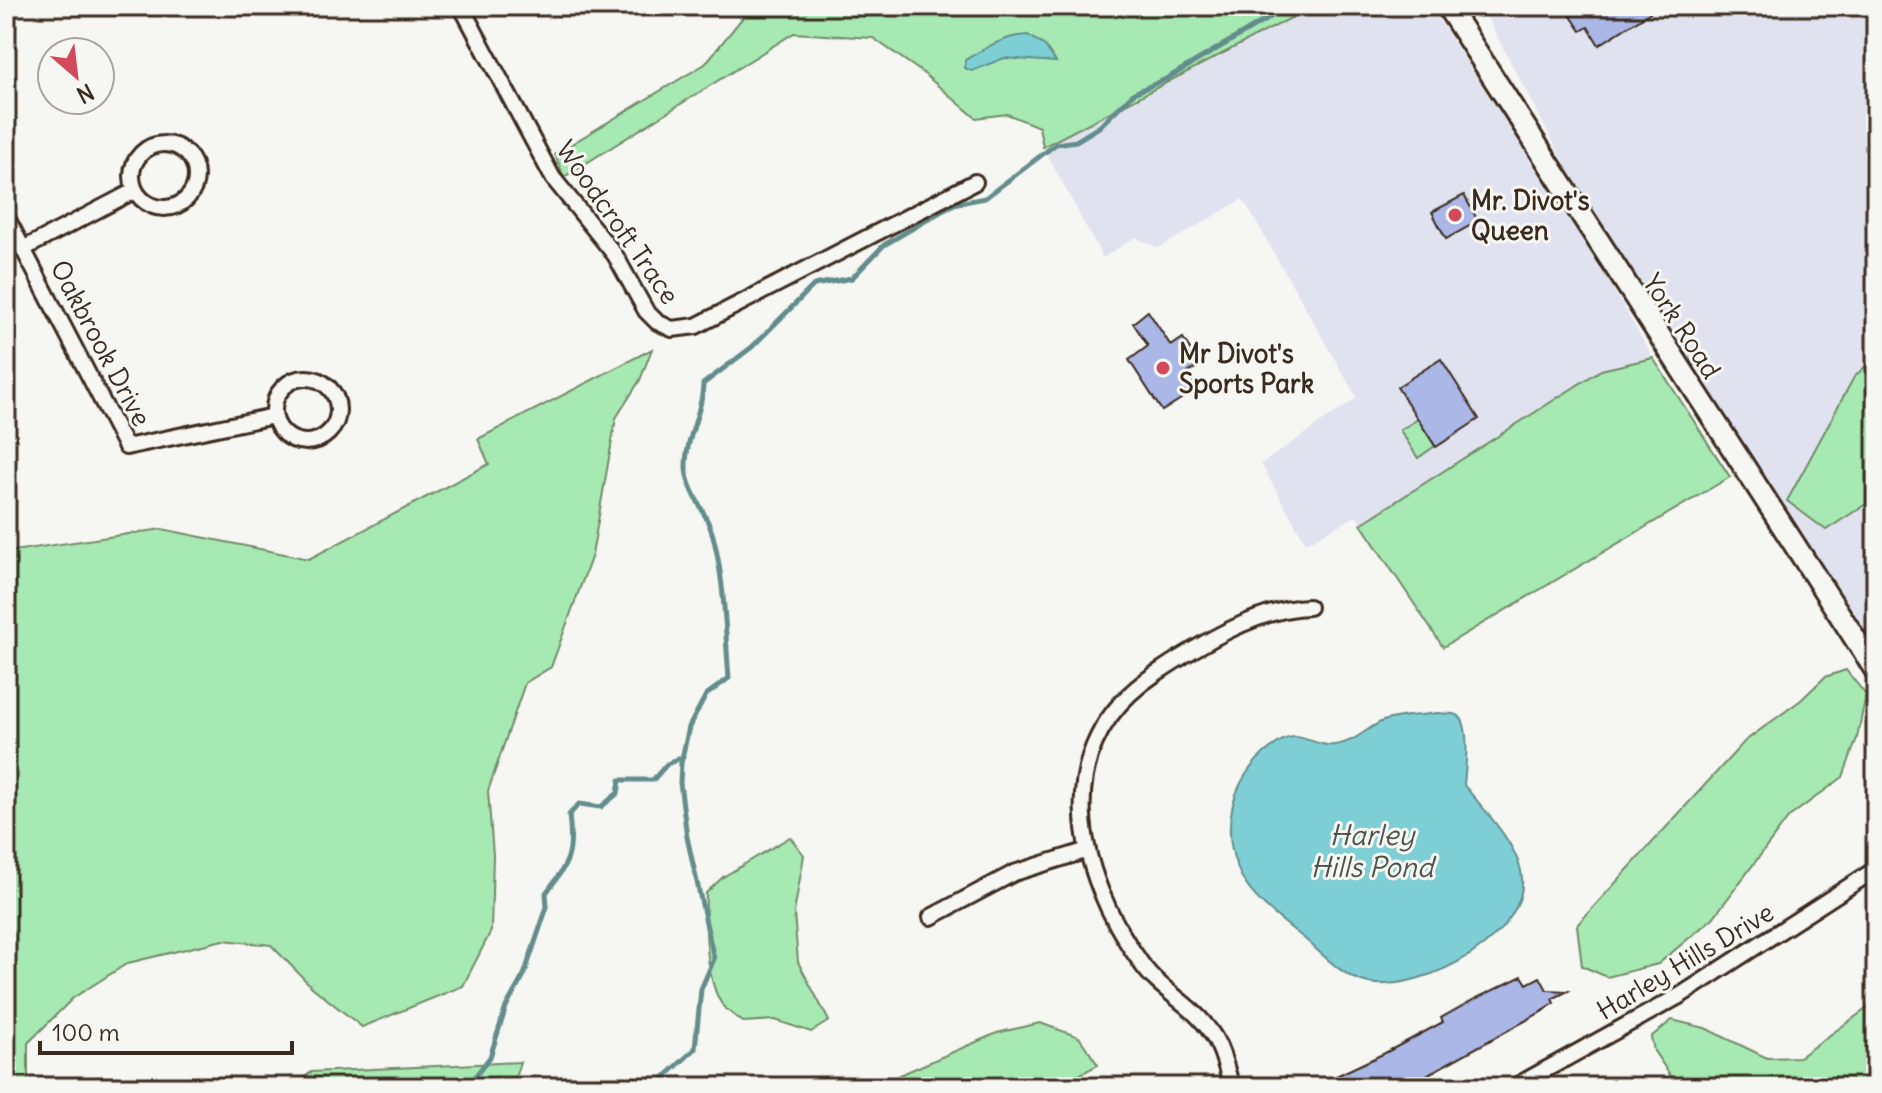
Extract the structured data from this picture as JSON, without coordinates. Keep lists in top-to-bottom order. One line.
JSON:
{"streets":{"street":["Woodcroft Trace","York Road","Oakbrook Drive","Harley Hills Drive"]},"water":["Harley Hills Pond"],"places":["Mr. Divot's Queen","Mr Divot's Sports Park"],"scale_bar":"100 m","north":"bottom right"}
